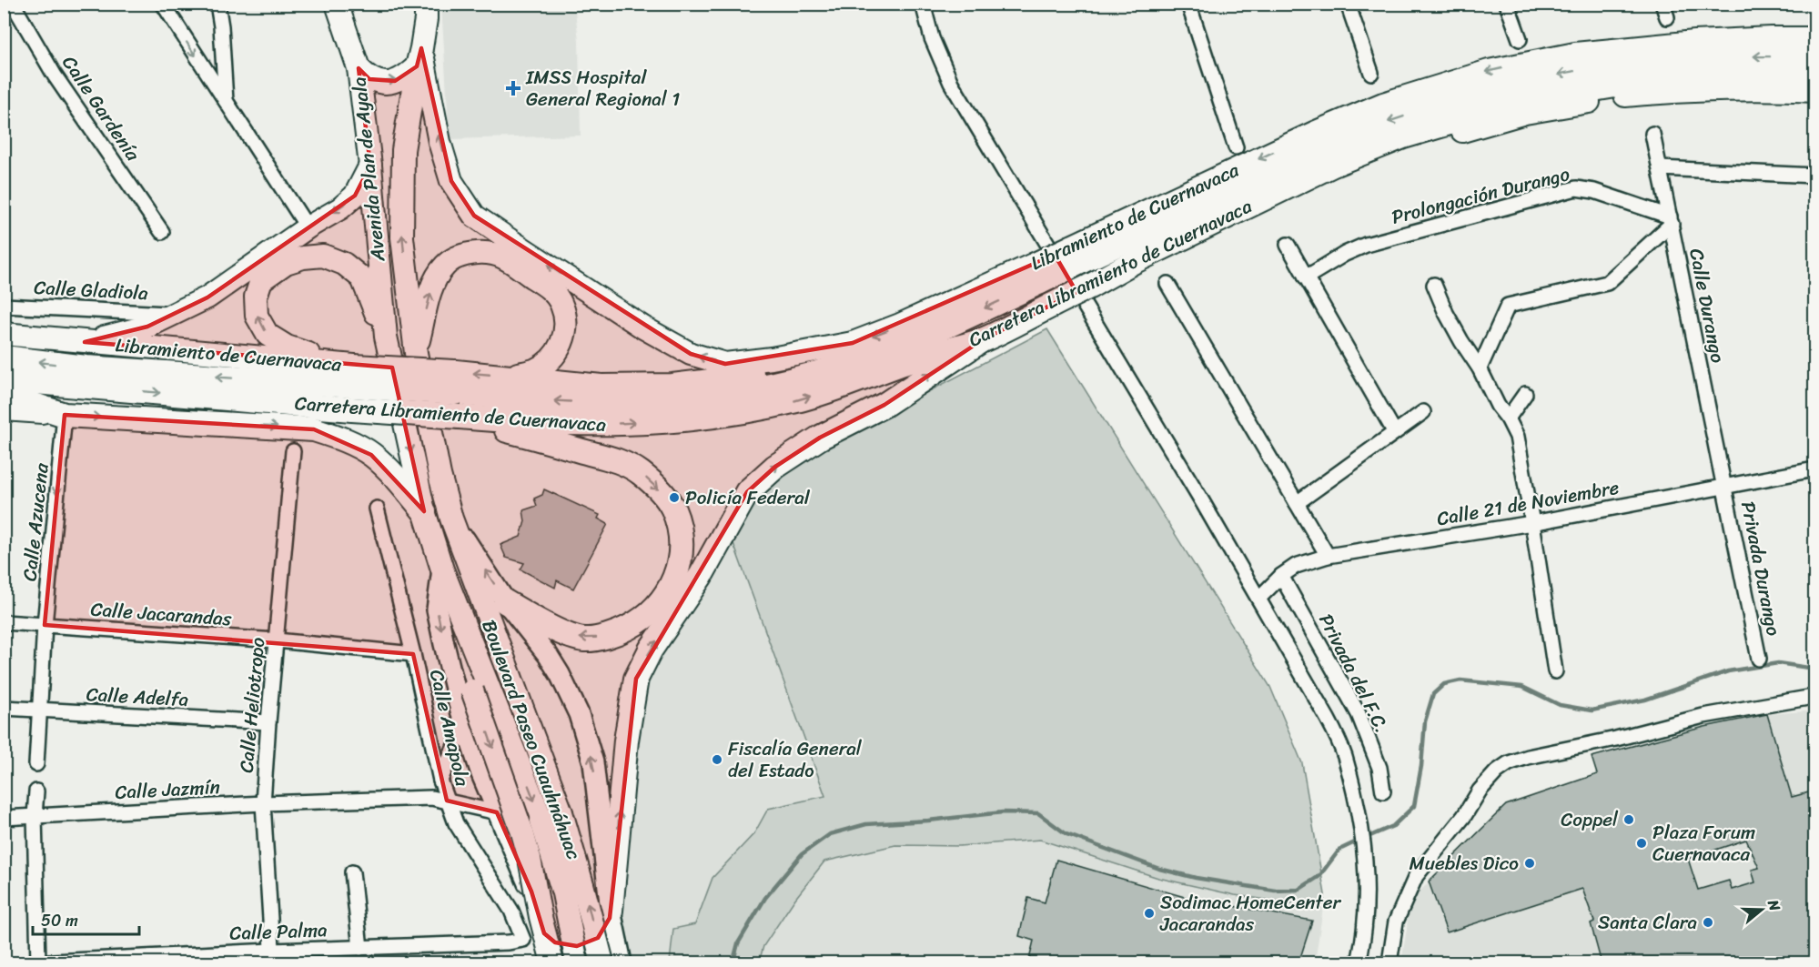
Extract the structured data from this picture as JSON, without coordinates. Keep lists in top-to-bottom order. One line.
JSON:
{"streets":{"highway":["Carretera Libramiento de Cuernavaca"],"main road":["Avenida Plan de Ayala","Libramiento de Cuernavaca","Boulevard Paseo Cuauhnáhuac"],"street":["Calle Gardenía","Prolongación Durango","Calle Gladiola","Calle Durango","Calle 21 de Noviembre","Calle Azucena","Privada Durango","Calle Jacarandas","Privada del F.C.","Calle Adelfa","Calle Heliotropo","Calle Amapola","Calle Jazmín","Calle Palma"]},"crossings":[["Avenida Plan de Ayala","Boulevard Paseo Cuauhnáhuac"],["Prolongación Durango","Calle Durango"],["Libramiento de Cuernavaca","Carretera Libramiento de Cuernavaca"],["Calle Durango","Calle 21 de Noviembre"],["Calle Durango","Privada Durango"],["Calle 21 de Noviembre","Privada Durango"],["Calle 21 de Noviembre","Privada del F.C."],["Calle Azucena","Calle Jacarandas"],["Calle Azucena","Calle Adelfa"],["Calle Jacarandas","Calle Heliotropo"],["Calle Jacarandas","Calle Amapola"],["Calle Adelfa","Calle Heliotropo"],["Calle Heliotropo","Calle Jazmín"],["Calle Heliotropo","Calle Palma"],["Calle Amapola","Calle Jazmín"],["Calle Amapola","Calle Palma"]],"one_way":["Calle Azucena"],"places":{"health":["IMSS Hospital General Regional 1"],"other":["Policía Federal","Fiscalía General del Estado","Coppel","Plaza Forum Cuernavaca","Muebles Dico","Sodimac HomeCenter Jacarandas","Santa Clara"]},"scale_bar":"50 m","north":"right"}
